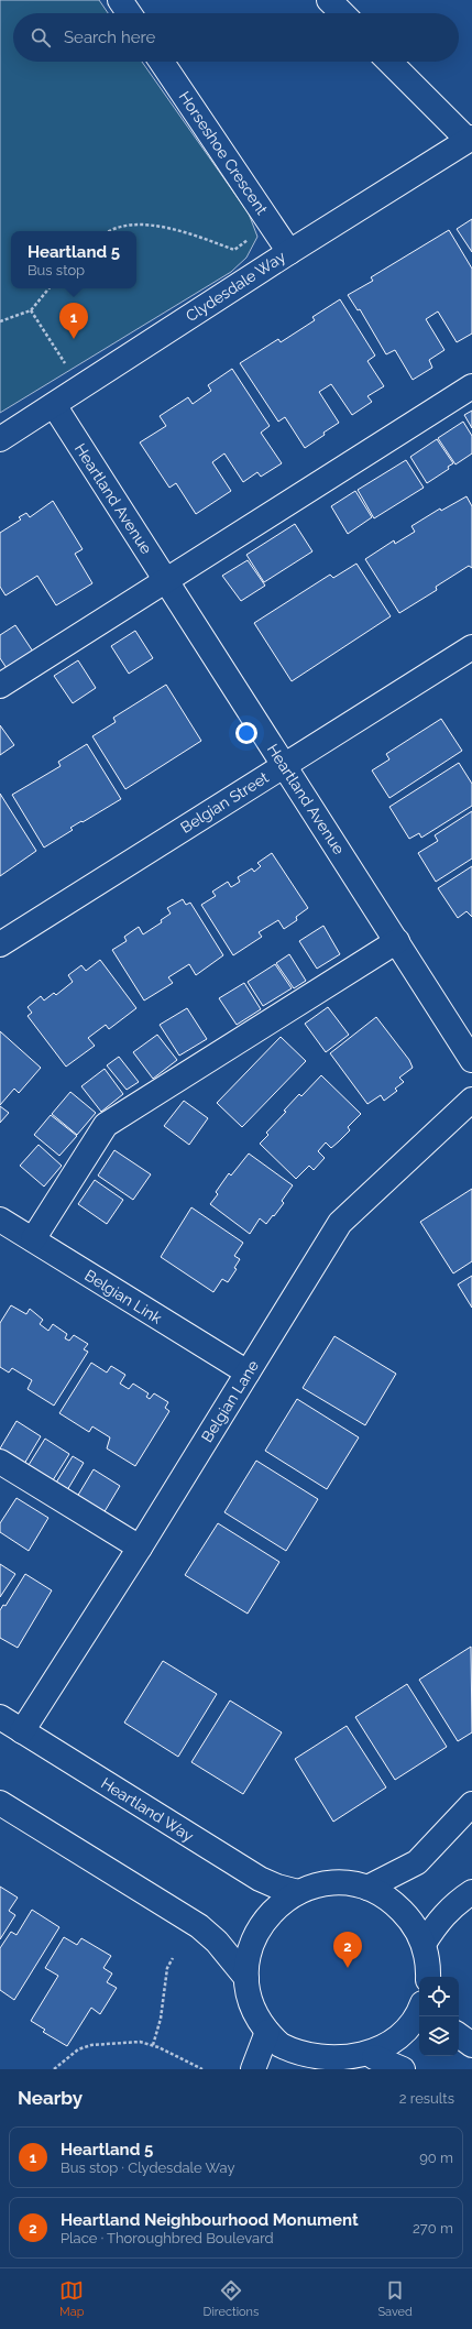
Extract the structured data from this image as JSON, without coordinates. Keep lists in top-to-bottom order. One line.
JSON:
{"streets":{"street":["Horseshoe Crescent","Clydesdale Way","Heartland Avenue","Belgian Street","Belgian Link","Belgian Lane","Heartland Way"]},"crossings":[["Horseshoe Crescent","Clydesdale Way"],["Clydesdale Way","Heartland Avenue"],["Heartland Avenue","Belgian Street"],["Belgian Link","Belgian Lane"],["Belgian Lane","Heartland Way"]],"page":{"search":"Search here","popup":["Heartland 5","Bus stop"],"pins":["1","2"],"heading":["Nearby","2 results"],"list":[{"mark":"1","name":"Heartland 5","note":"Bus stop · Clydesdale Way","value":"90 m"},{"mark":"2","name":"Heartland Neighbourhood Monument","note":"Place · Thoroughbred Boulevard","value":"270 m"}],"nav":["Map","Directions","Saved"]}}
